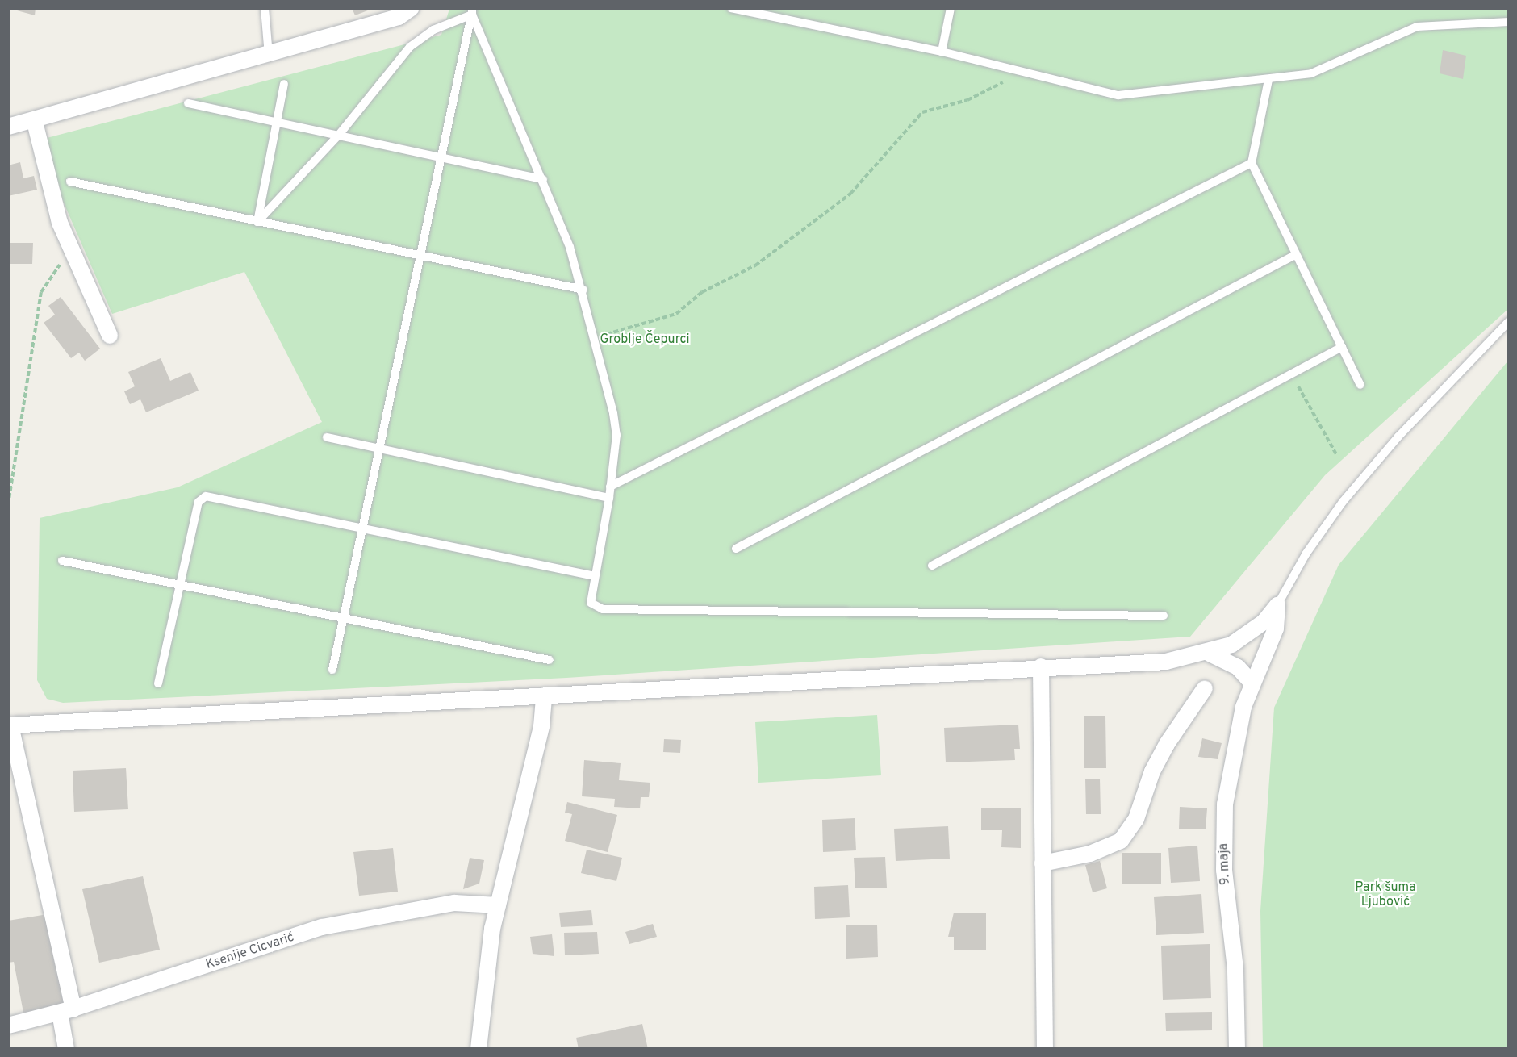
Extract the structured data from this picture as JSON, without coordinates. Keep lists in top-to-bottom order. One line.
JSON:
{"streets":{"street":["9. maja","Ksenije Cicvarić"]},"parks":["Groblje Čepurci","Park šuma Ljubović"]}
